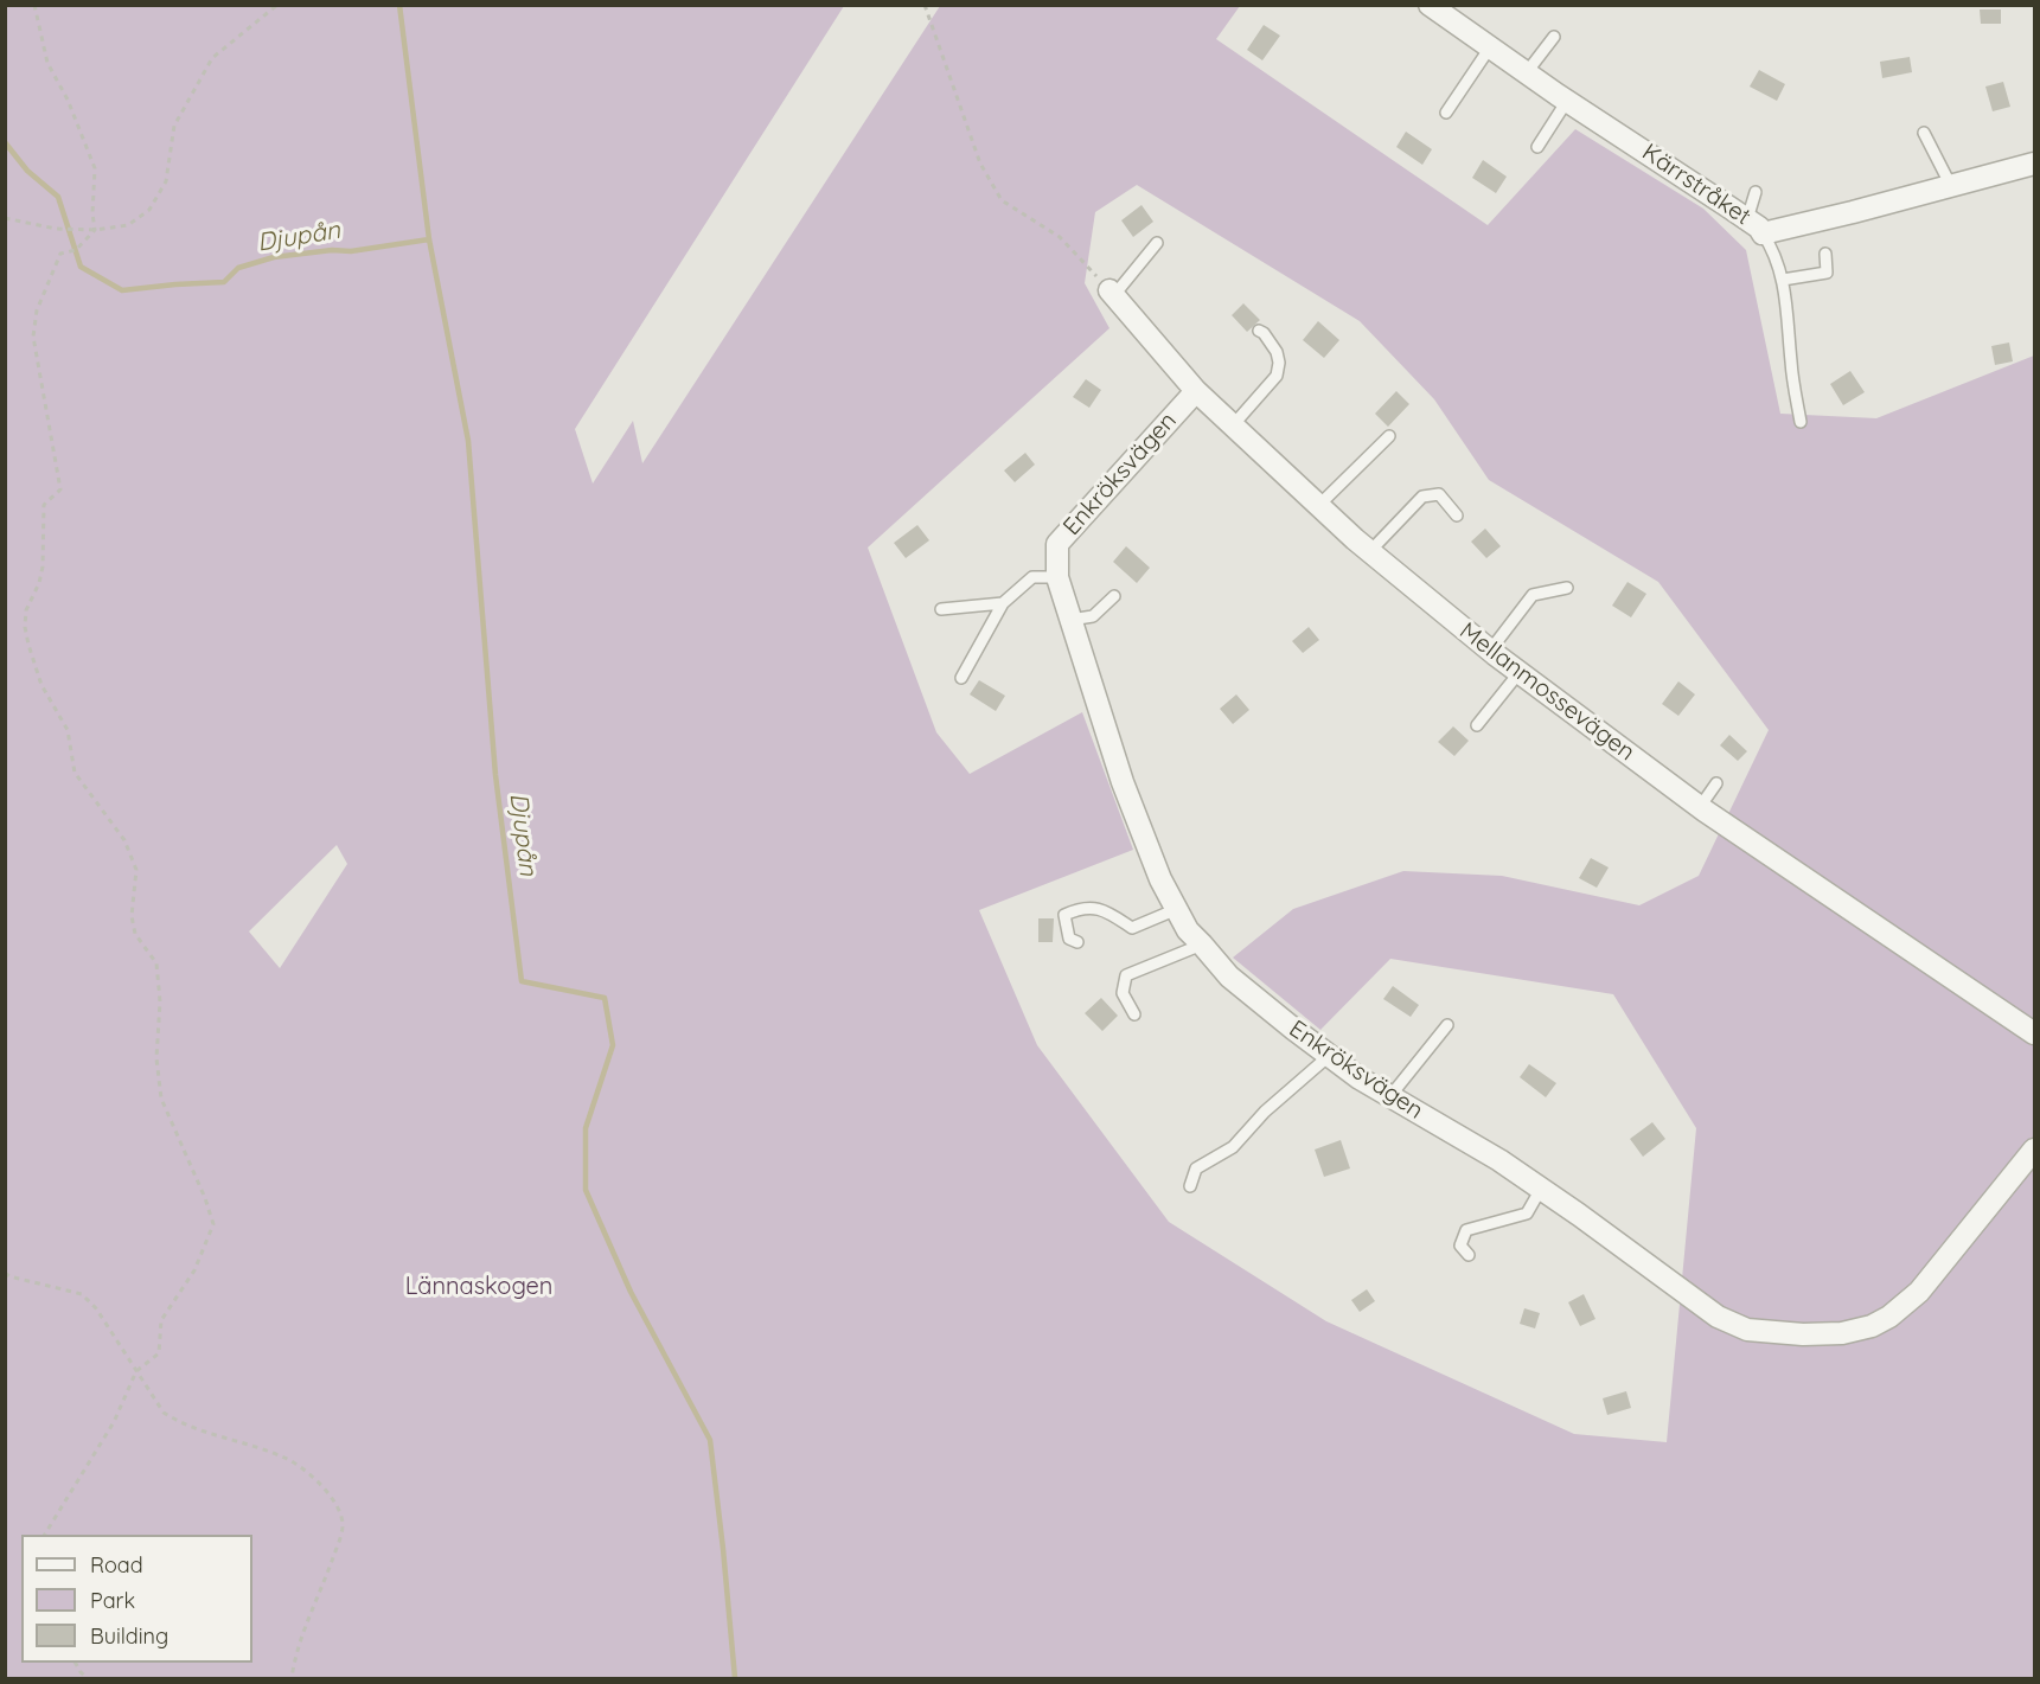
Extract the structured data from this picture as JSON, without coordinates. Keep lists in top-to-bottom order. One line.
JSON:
{"streets":{"street":["Kärrstråket","Enkröksvägen","Mellanmossevägen"]},"crossings":[["Enkröksvägen","Mellanmossevägen"]],"water":["Djupån"],"parks":["Lännaskogen"],"legend":["Road","Park","Building"]}
